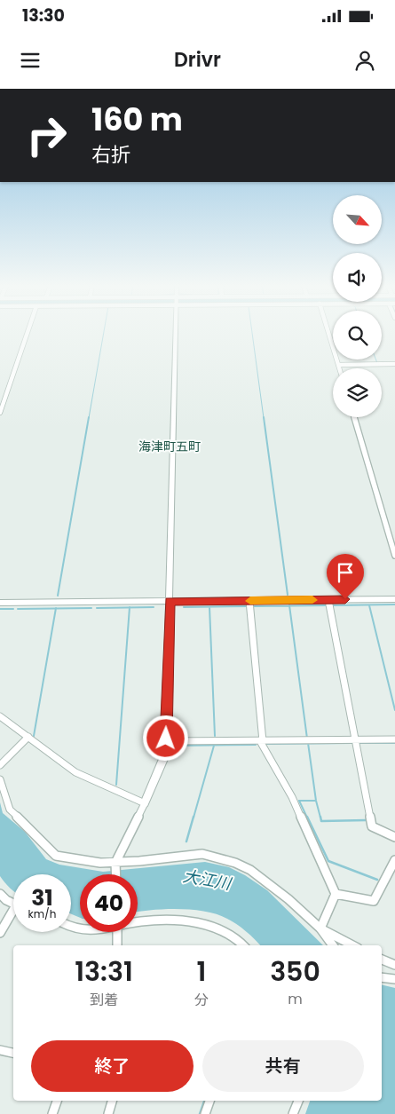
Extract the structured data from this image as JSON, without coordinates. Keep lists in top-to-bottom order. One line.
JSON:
{"districts":["海津町五町"],"water":["大江川"],"north":"bottom right","page":{"status":"13:30","header":"Drivr","turn":["160 m","右折"],"speed":"31 km/h","limit":"40","eta":["13:31","到着","1","分","350","m"],"buttons":["終了","共有"]}}
